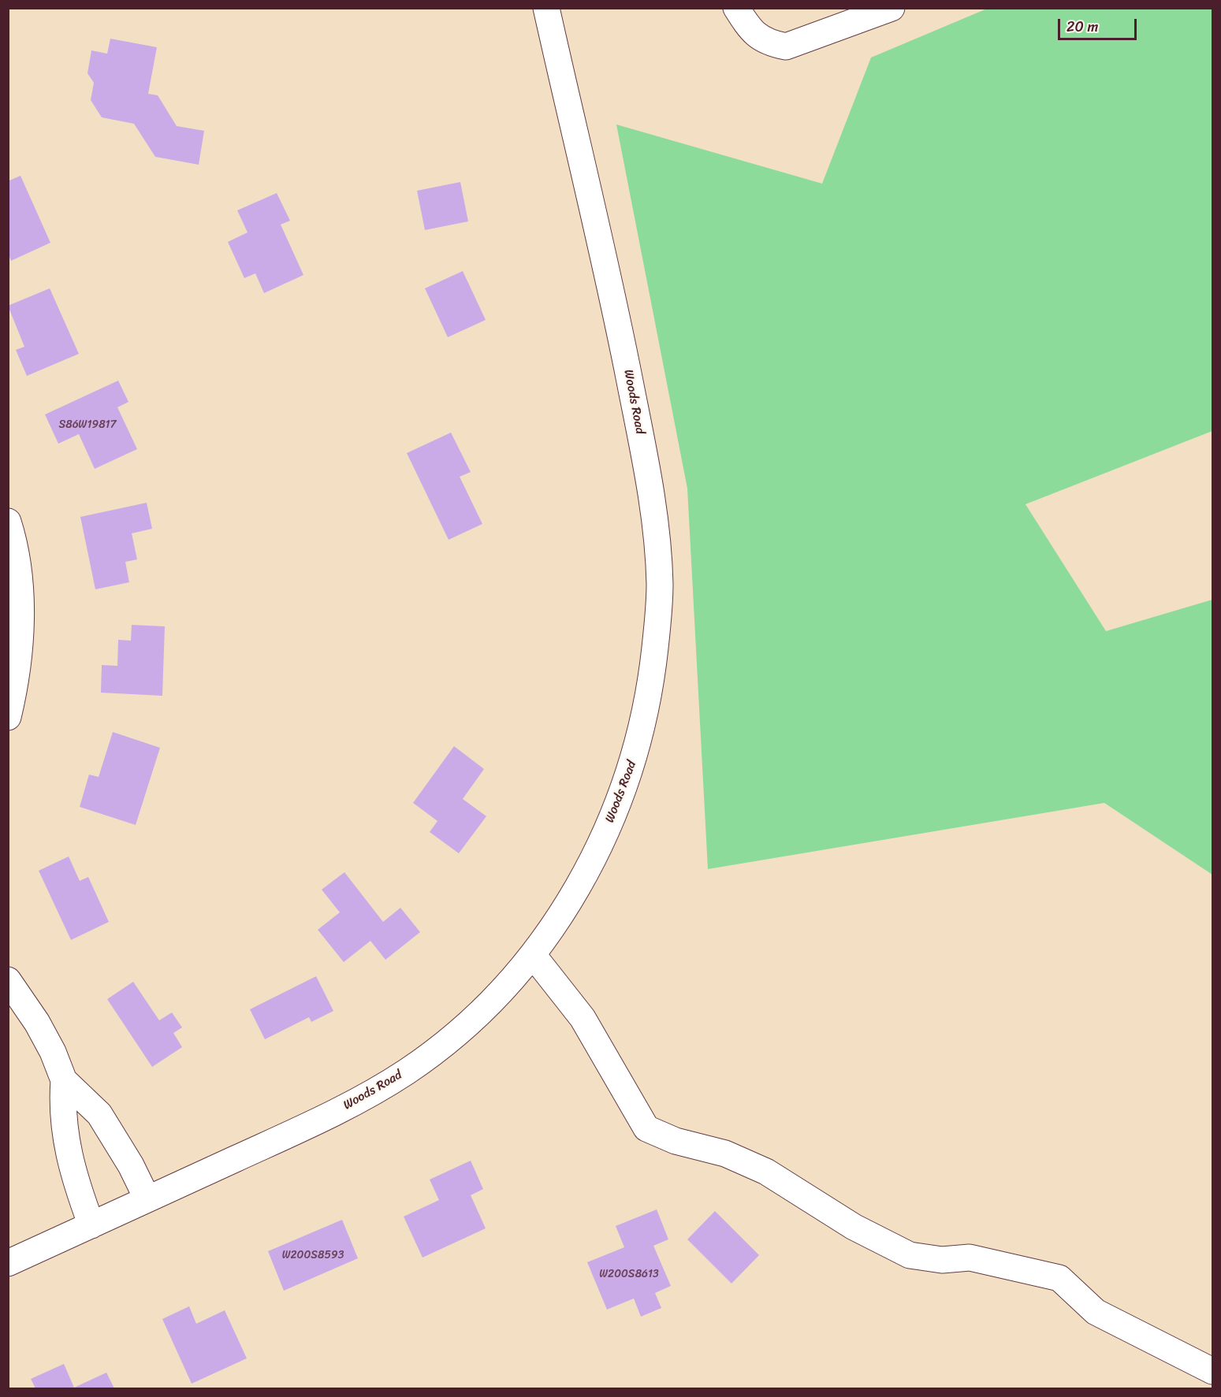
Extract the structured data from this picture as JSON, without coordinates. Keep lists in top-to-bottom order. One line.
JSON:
{"streets":{"street":["Woods Road"]},"house_numbers":["S86W19817","W200S8593","W200S8613"],"scale_bar":"20 m"}
